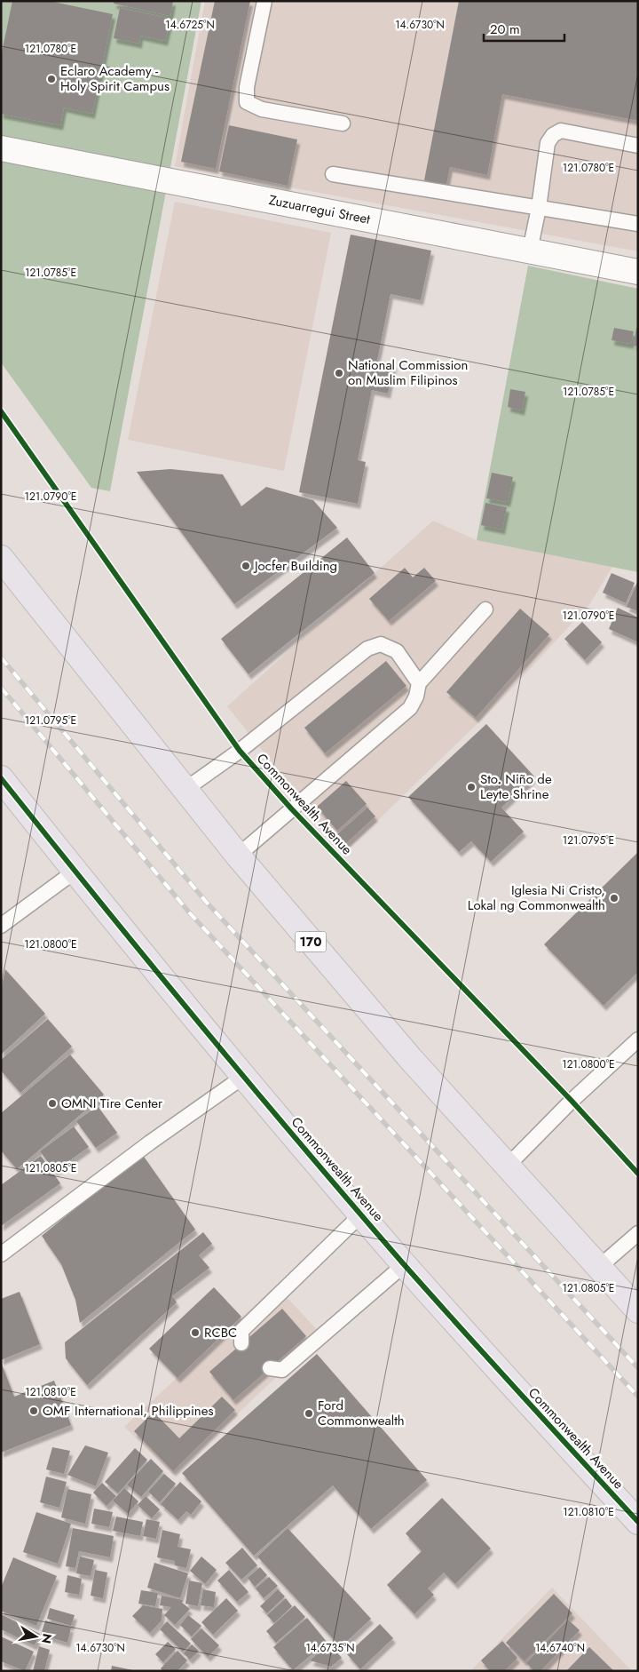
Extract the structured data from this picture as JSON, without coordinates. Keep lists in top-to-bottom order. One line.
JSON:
{"streets":{"main road":["Commonwealth Avenue","170"],"street":["Zuzuarregui Street"]},"places":["Eclaro Academy - Holy Spirit Campus","National Commission on Muslim Filipinos","Jocfer Building","Sto. Niño de Leyte Shrine","Iglesia Ni Cristo, Lokal ng Commonwealth","OMNI Tire Center","RCBC","OMF International, Philippines","Ford Commonwealth"],"scale_bar":"20 m","north":"right","coordinates":["14.6725°N","14.6730°N","121.0780°E","121.0785°E","121.0790°E","121.0795°E","121.0800°E","121.0805°E","121.0810°E","14.6735°N","14.6740°N"]}
